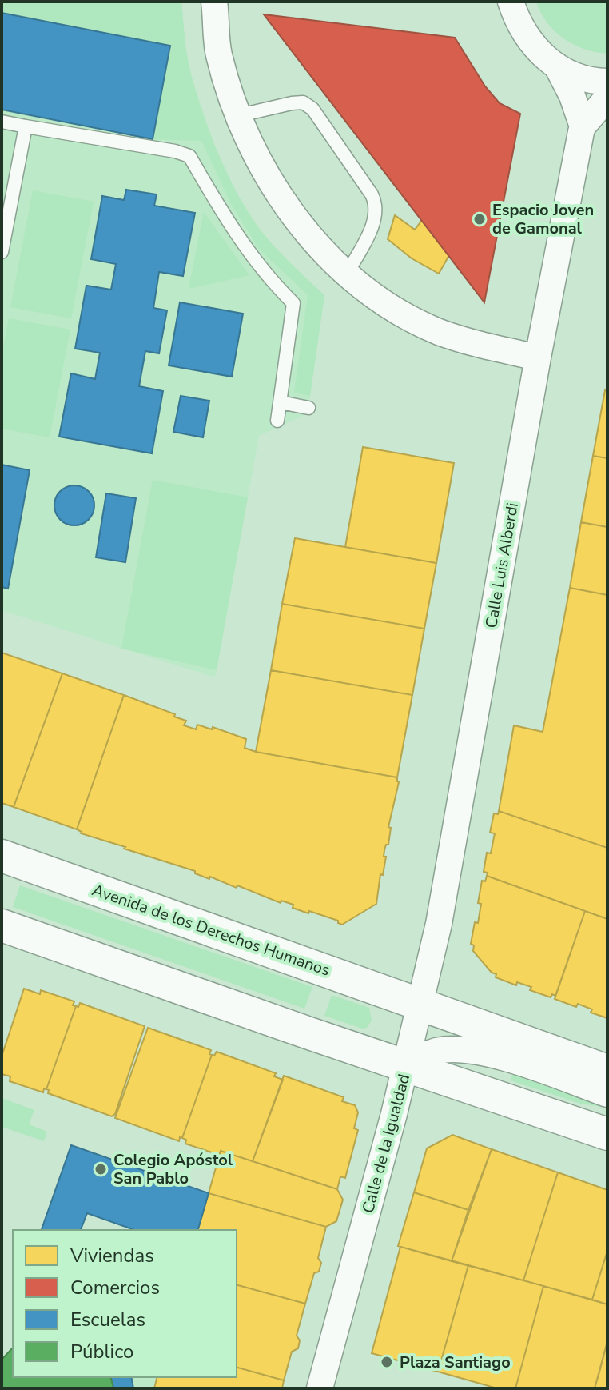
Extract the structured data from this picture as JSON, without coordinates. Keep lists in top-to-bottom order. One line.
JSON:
{"streets":{"street":["Calle Luis Alberdi","Avenida de los Derechos Humanos","Calle de la Igualdad"]},"crossings":[["Calle Luis Alberdi","Avenida de los Derechos Humanos"]],"places":["Espacio Joven de Gamonal","Colegio Apóstol San Pablo","Plaza Santiago"],"legend":["Viviendas","Comercios","Escuelas","Público"]}
